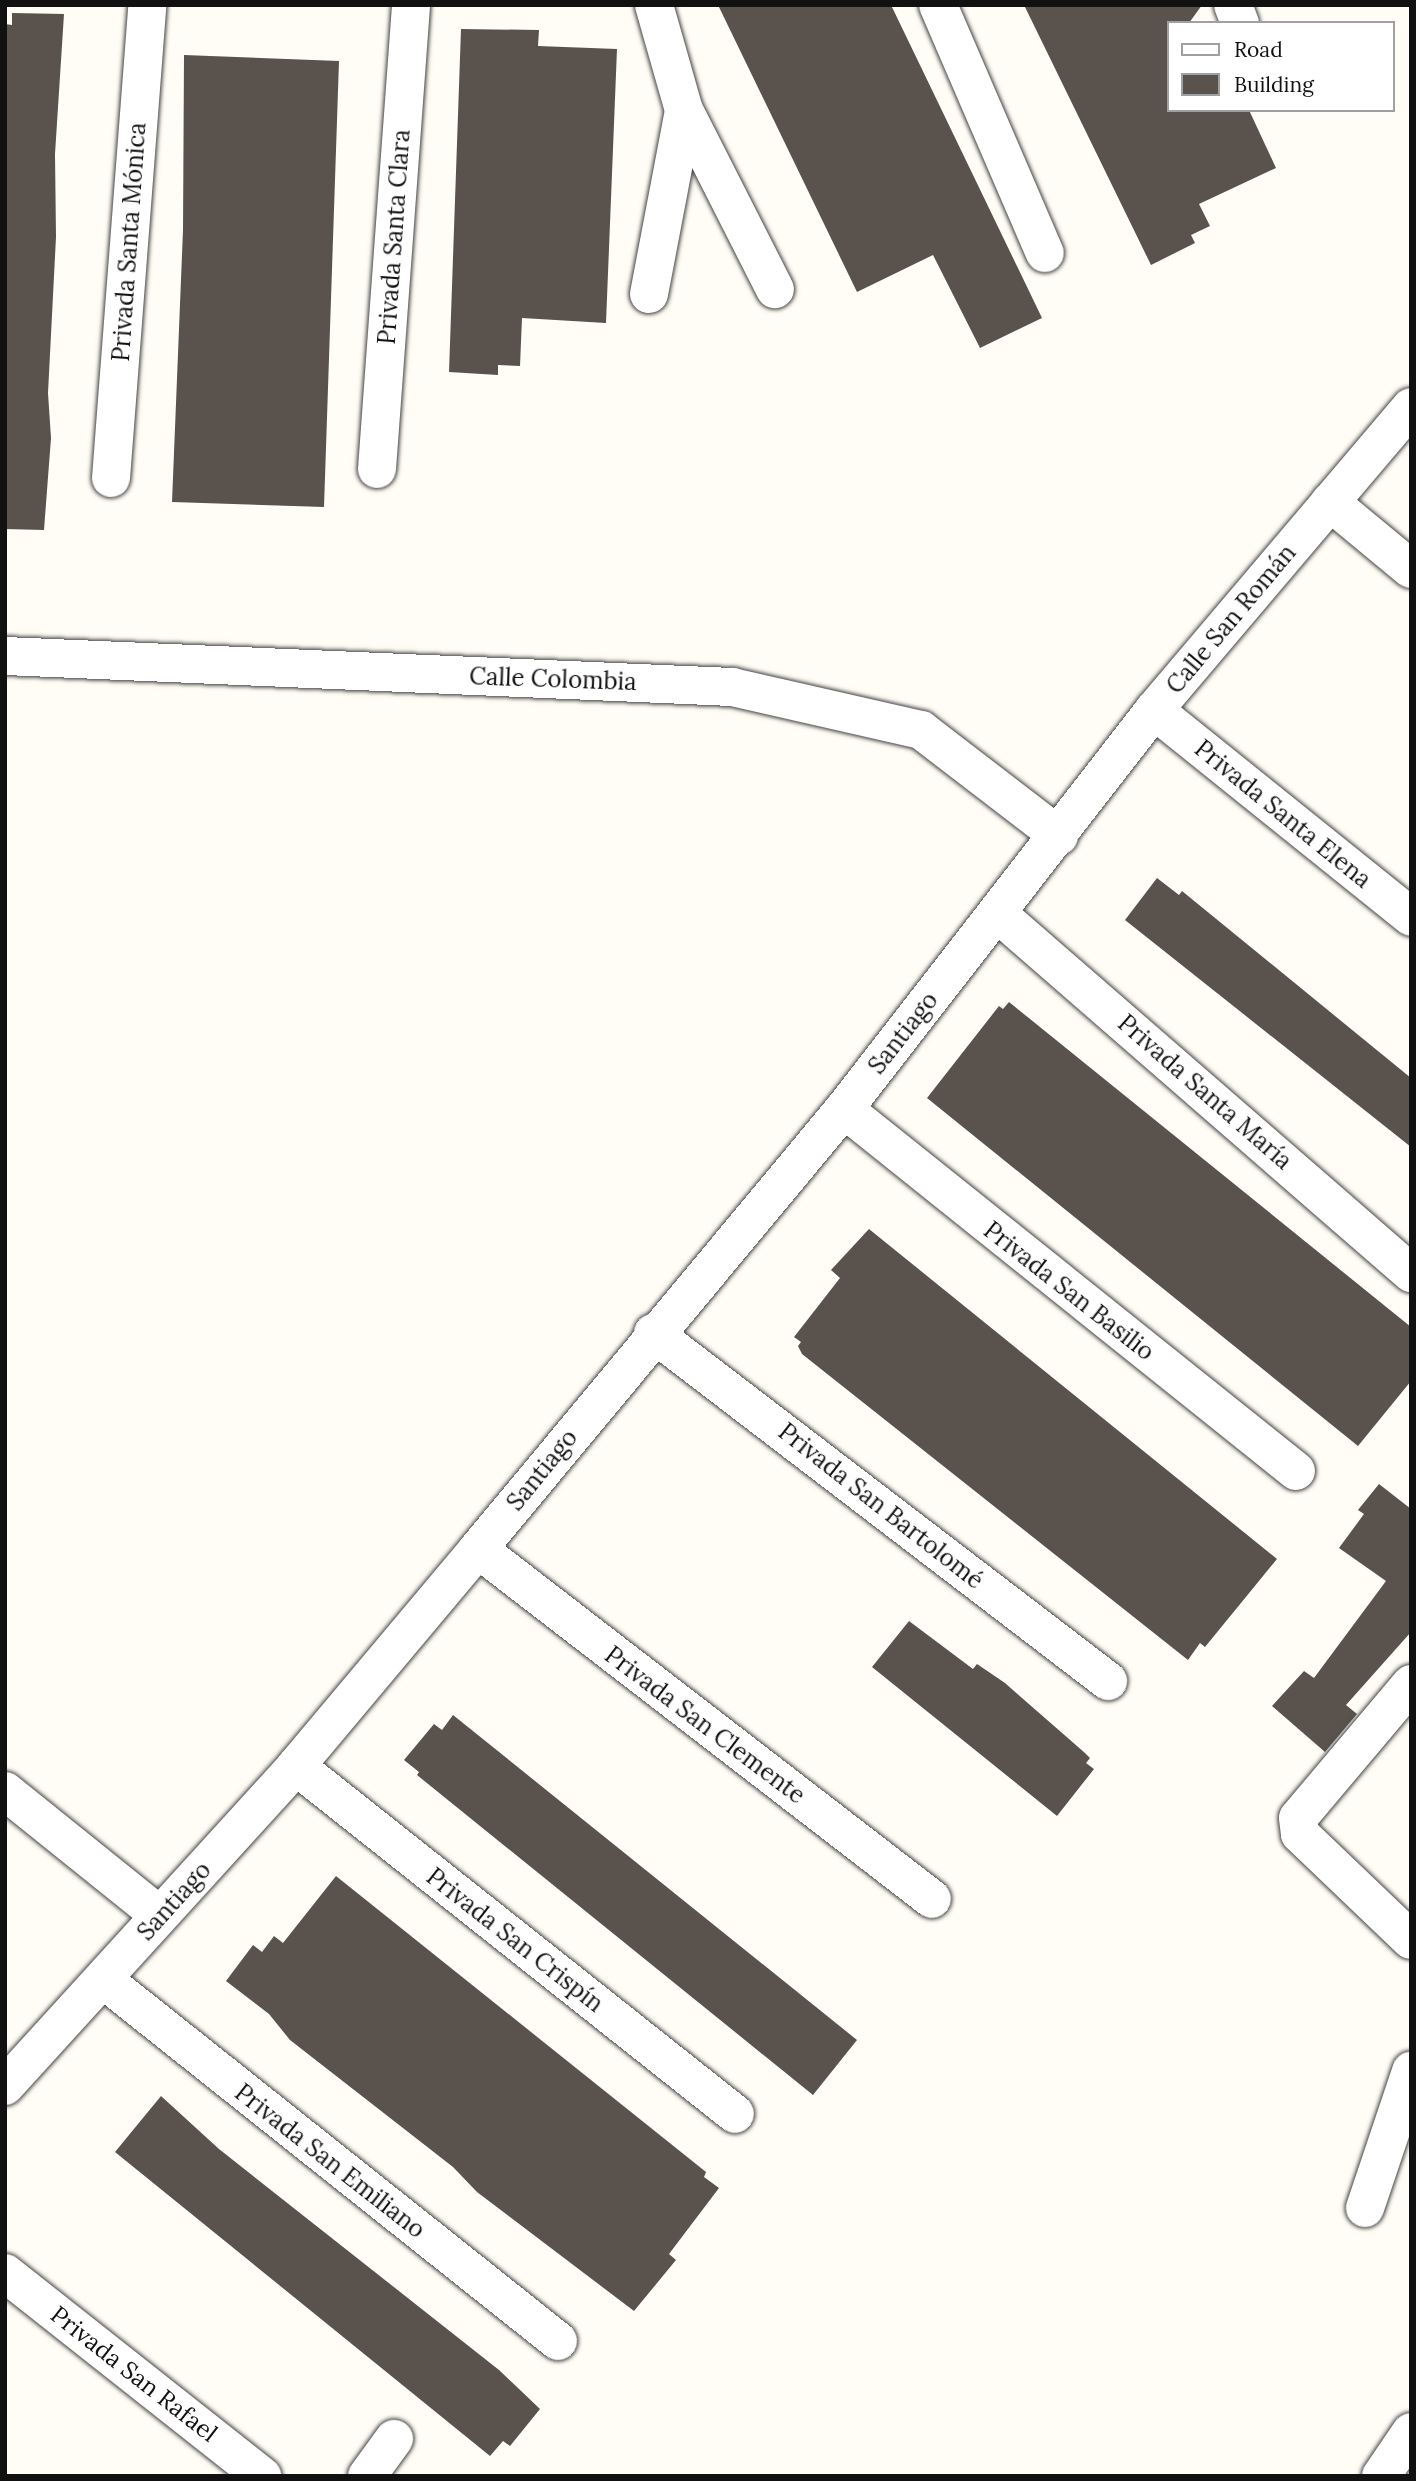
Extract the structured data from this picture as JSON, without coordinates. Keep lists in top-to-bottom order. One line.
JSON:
{"streets":{"street":["Privada Santa Clara","Privada Santa Mónica","Calle San Román","Calle Colombia","Privada Santa Elena","Santiago","Privada Santa María","Privada San Basilio","Privada San Bartolomé","Privada San Clemente","Privada San Crispín","Privada San Emiliano","Privada San Rafael"]},"crossings":[["Calle San Román","Calle Colombia"],["Calle San Román","Privada Santa Elena"],["Calle San Román","Santiago"],["Calle Colombia","Santiago"],["Santiago","Privada Santa María"],["Santiago","Privada San Basilio"],["Santiago","Privada San Bartolomé"],["Santiago","Privada San Clemente"],["Santiago","Privada San Crispín"],["Santiago","Privada San Emiliano"]],"legend":["Road","Building"]}
